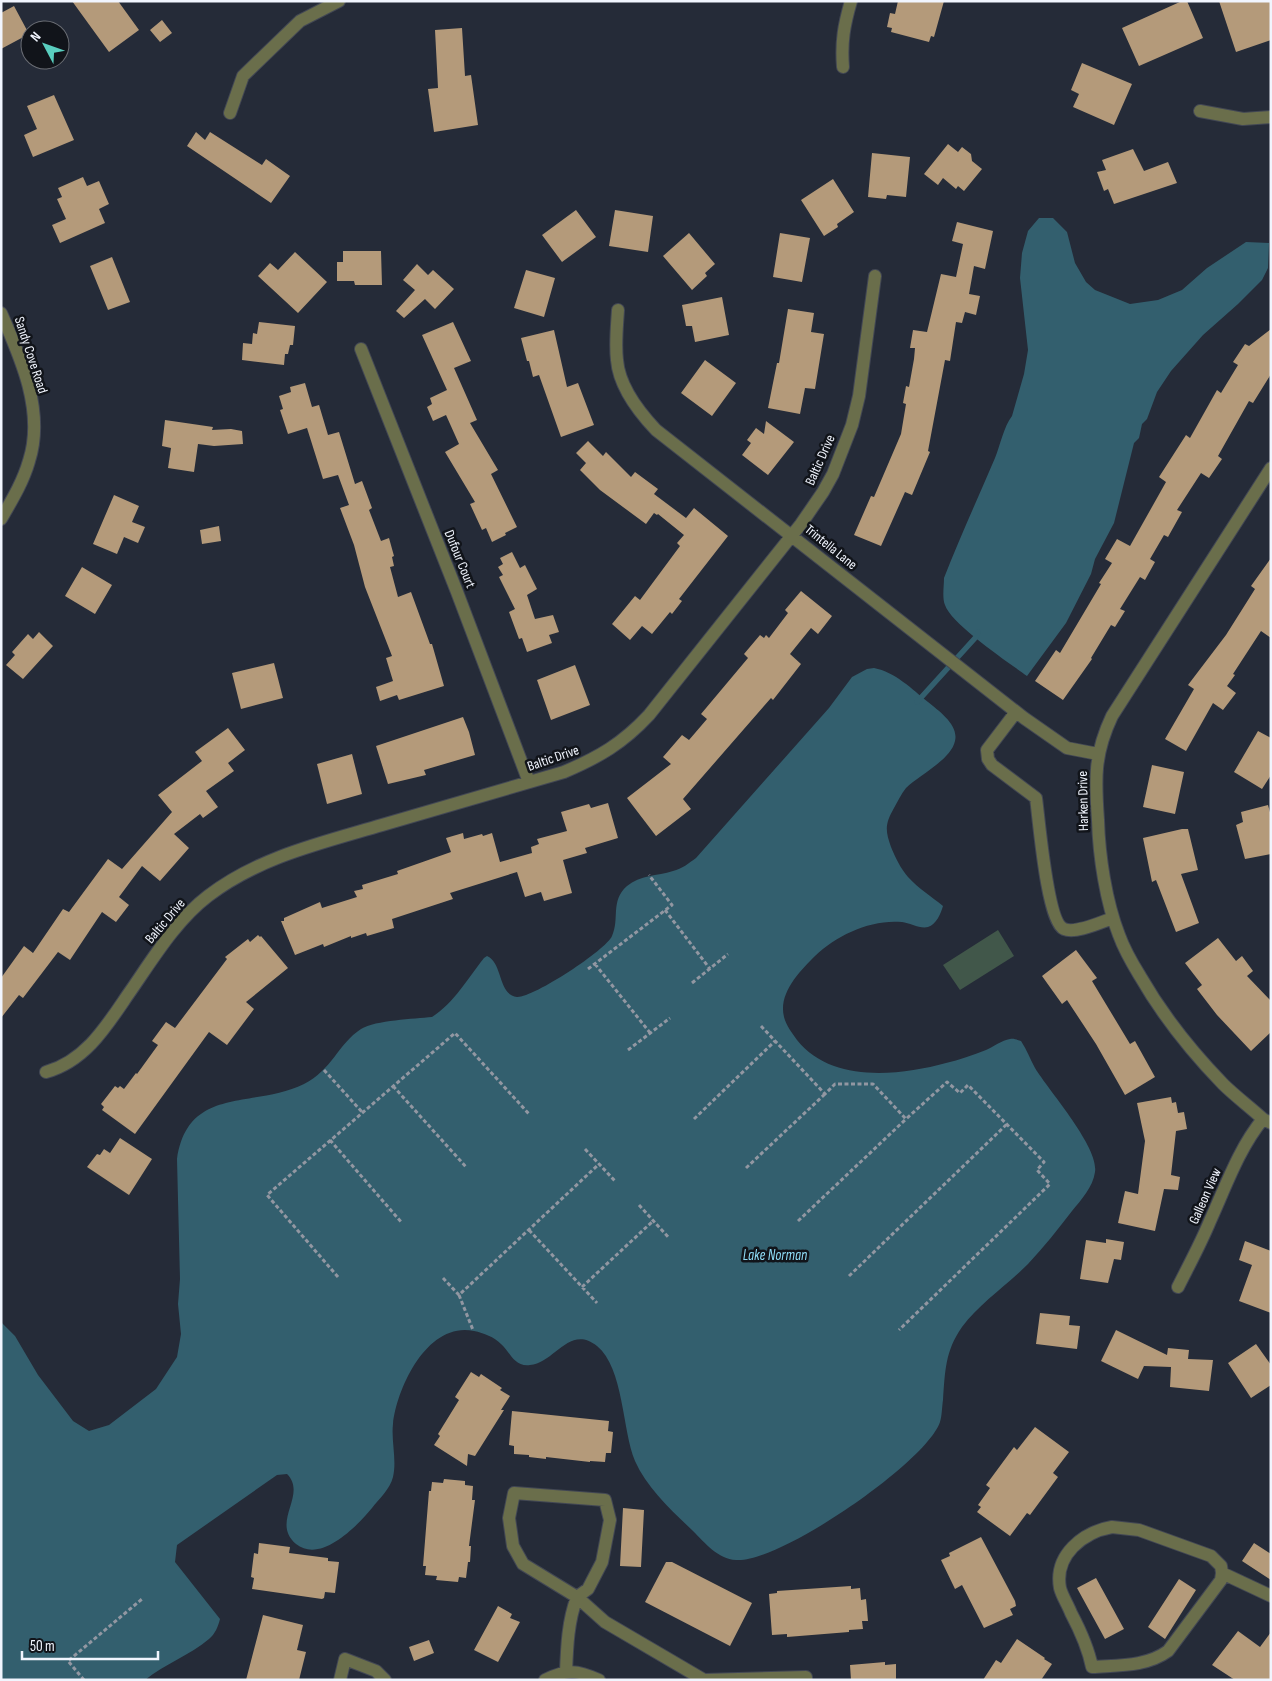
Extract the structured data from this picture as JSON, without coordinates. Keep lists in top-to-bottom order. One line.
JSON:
{"streets":{"street":["Sandy Cove Road","Baltic Drive","Trintella Lane","Dufour Court","Harken Drive","Galleon View"]},"crossings":[["Baltic Drive","Trintella Lane"],["Baltic Drive","Dufour Court"],["Trintella Lane","Harken Drive"],["Harken Drive","Galleon View"]],"water":["Lake Norman"],"scale_bar":"50 m","north":"top left"}
